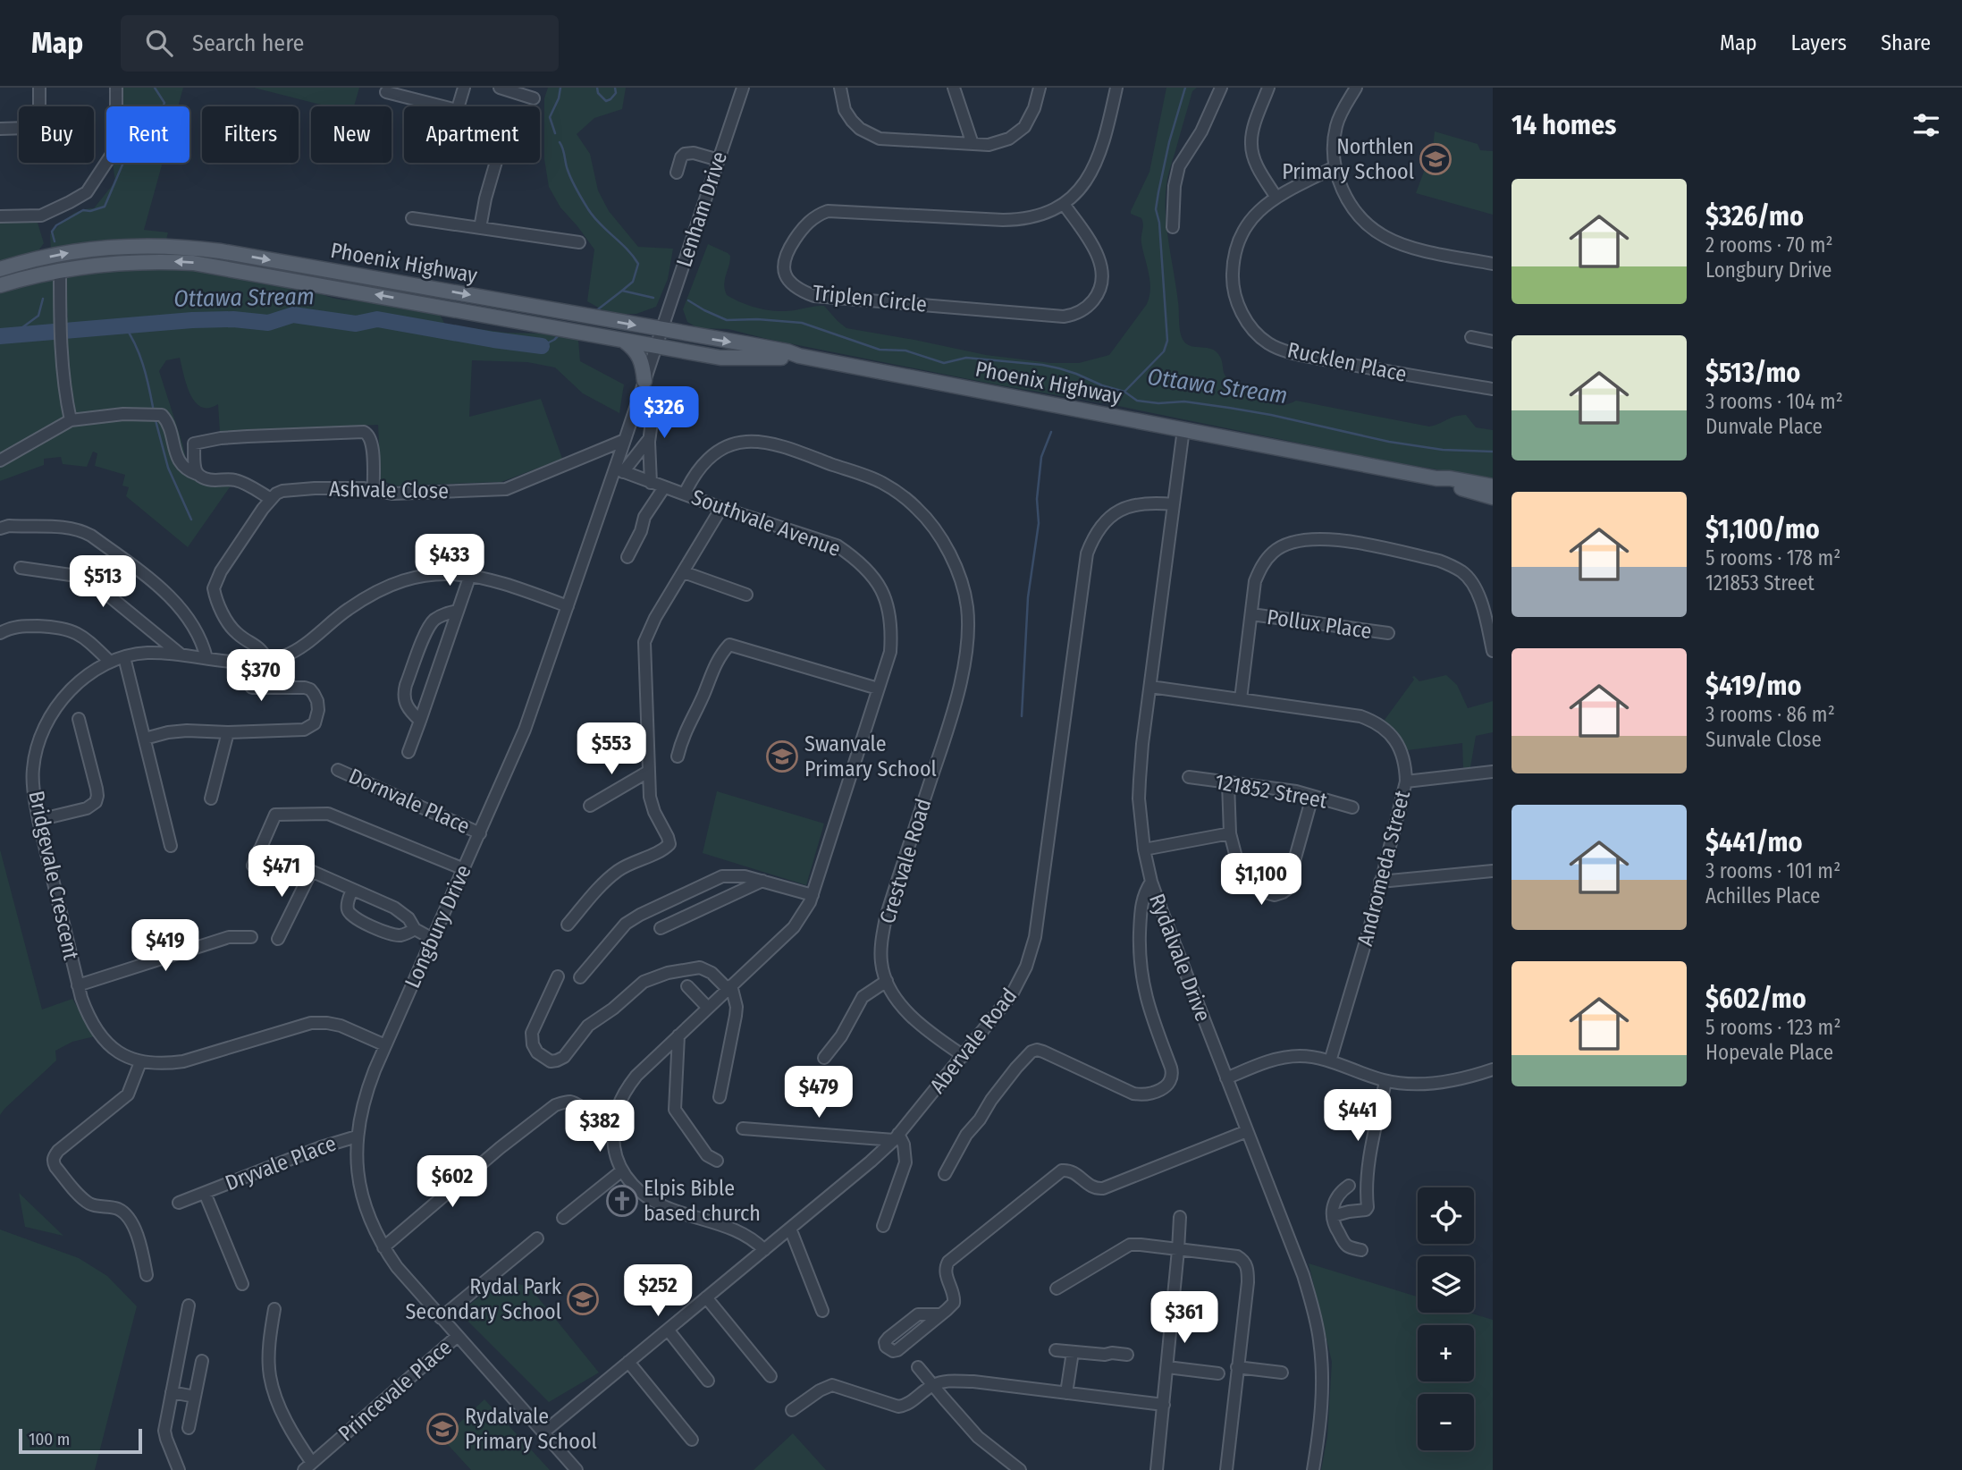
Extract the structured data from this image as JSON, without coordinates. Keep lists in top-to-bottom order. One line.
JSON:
{"streets":{"main road":["Phoenix Highway"],"street":["Lenham Drive","Triplen Circle","Rucklen Place","Ashvale Close","Southvale Avenue","Pollux Place","121852 Street","Dornvale Place","Crestvale Road","Andromeda Street","Bridgevale Crescent","Longbury Drive","Rydalvale Drive","Abervale Road","Dryvale Place","Princevale Place"]},"crossings":[["Lenham Drive","Phoenix Highway"],["Lenham Drive","Longbury Drive"],["Phoenix Highway","Longbury Drive"],["Phoenix Highway","Rydalvale Drive"],["Ashvale Close","Longbury Drive"],["Southvale Avenue","Crestvale Road"],["Southvale Avenue","Longbury Drive"],["Southvale Avenue","Abervale Road"],["Dornvale Place","Longbury Drive"],["Crestvale Road","Abervale Road"],["Andromeda Street","Rydalvale Drive"],["Bridgevale Crescent","Longbury Drive"],["Longbury Drive","Abervale Road"],["Longbury Drive","Dryvale Place"],["Longbury Drive","Princevale Place"],["Rydalvale Drive","Abervale Road"]],"water":["Ottawa Stream"],"places":{"school or university":["Northlen Primary School","Swanvale Primary School","Rydal Park Secondary School","Rydalvale Primary School"],"church":["Elpis Bible based church"]},"scale_bar":"100 m","page":{"header":"Map","search":"Search here","nav":["Map","Layers","Share"],"heading":"14 homes","chip":["Buy","Rent","Filters","New","Apartment"],"list":[{"name":"$326/mo","note":"2 rooms · 70 m² · Longbury Drive"},{"name":"$513/mo","note":"3 rooms · 104 m² · Dunvale Place"},{"name":"$1,100/mo","note":"5 rooms · 178 m² · 121853 Street"},{"name":"$419/mo","note":"3 rooms · 86 m² · Sunvale Close"},{"name":"$441/mo","note":"3 rooms · 101 m² · Achilles Place"},{"name":"$602/mo","note":"5 rooms · 123 m² · Hopevale Place"}],"price":["$326","$433","$513","$370","$553","$471","$1,100","$419","$479","$441","$382","$602","$252","$361"],"map_buttons":["+","−"],"scale":"100 m"}}
